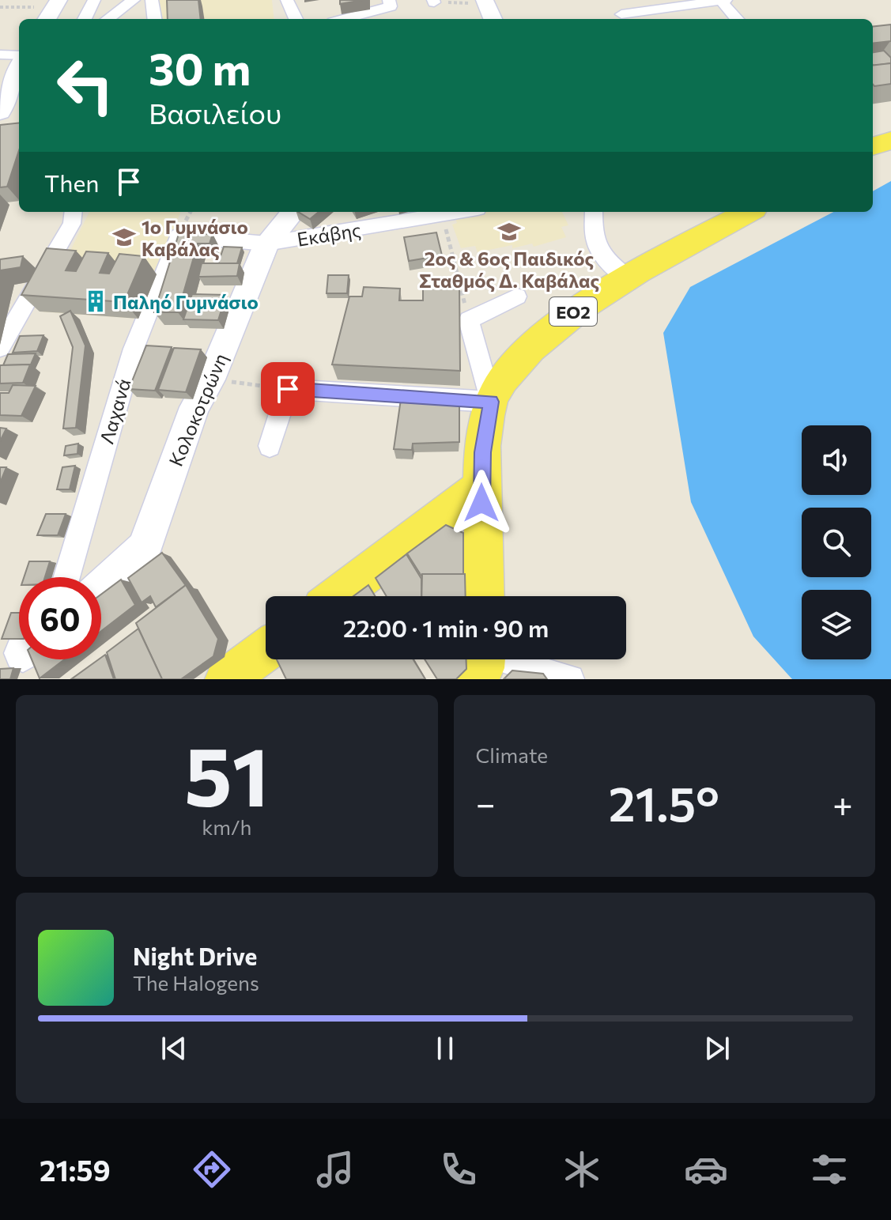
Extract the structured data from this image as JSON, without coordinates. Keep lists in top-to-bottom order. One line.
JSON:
{"streets":{"main road":["ΕΟ2"],"street":["Εκάβης","Κολοκοτρώνη","Λαχανά"]},"crossings":[["Εκάβης","Κολοκοτρώνη"],["Εκάβης","Λαχανά"]],"places":{"school or university":["2ος & 6ος Παιδικός Σταθμός Δ. Καβάλας","1ο Γυμνάσιο Καβάλας"],"building":["Παληό Γυμνάσιο"]},"page":{"turn":["30 m","Βασιλείου"],"then":"Then","limit":"60","trip":"22:00 · 1 min · 90 m","tile":[["51","km/h"],"Climate"],"heat":["−","21.5°","+"],"song":["Night Drive","The Halogens"],"tabs":"21:59"}}
